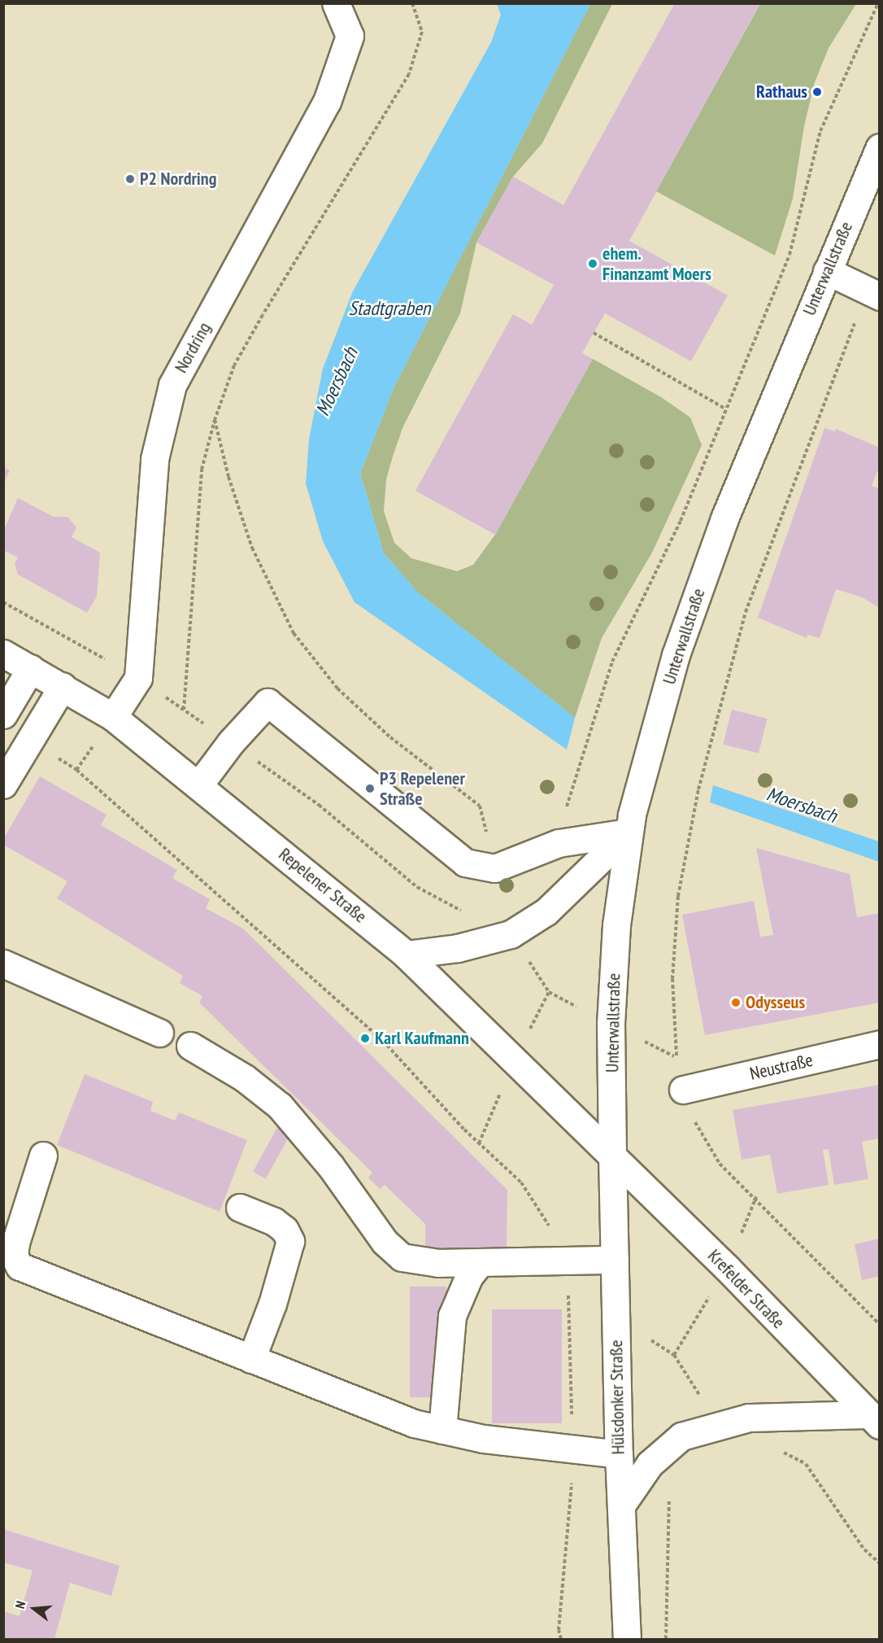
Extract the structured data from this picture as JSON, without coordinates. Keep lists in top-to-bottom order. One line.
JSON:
{"streets":{"main road":["Unterwallstraße","Nordring","Repelener Straße","Neustraße","Krefelder Straße","Hülsdonker Straße"]},"crossings":[["Unterwallstraße","Repelener Straße"],["Unterwallstraße","Krefelder Straße"],["Unterwallstraße","Hülsdonker Straße"],["Nordring","Repelener Straße"],["Repelener Straße","Krefelder Straße"],["Repelener Straße","Hülsdonker Straße"],["Krefelder Straße","Hülsdonker Straße"]],"water":["Stadtgraben","Moersbach"],"places":["Rathaus","P2 Nordring","ehem. Finanzamt Moers","P3 Repelener Straße","Odysseus","Karl Kaufmann"],"north":"left"}
